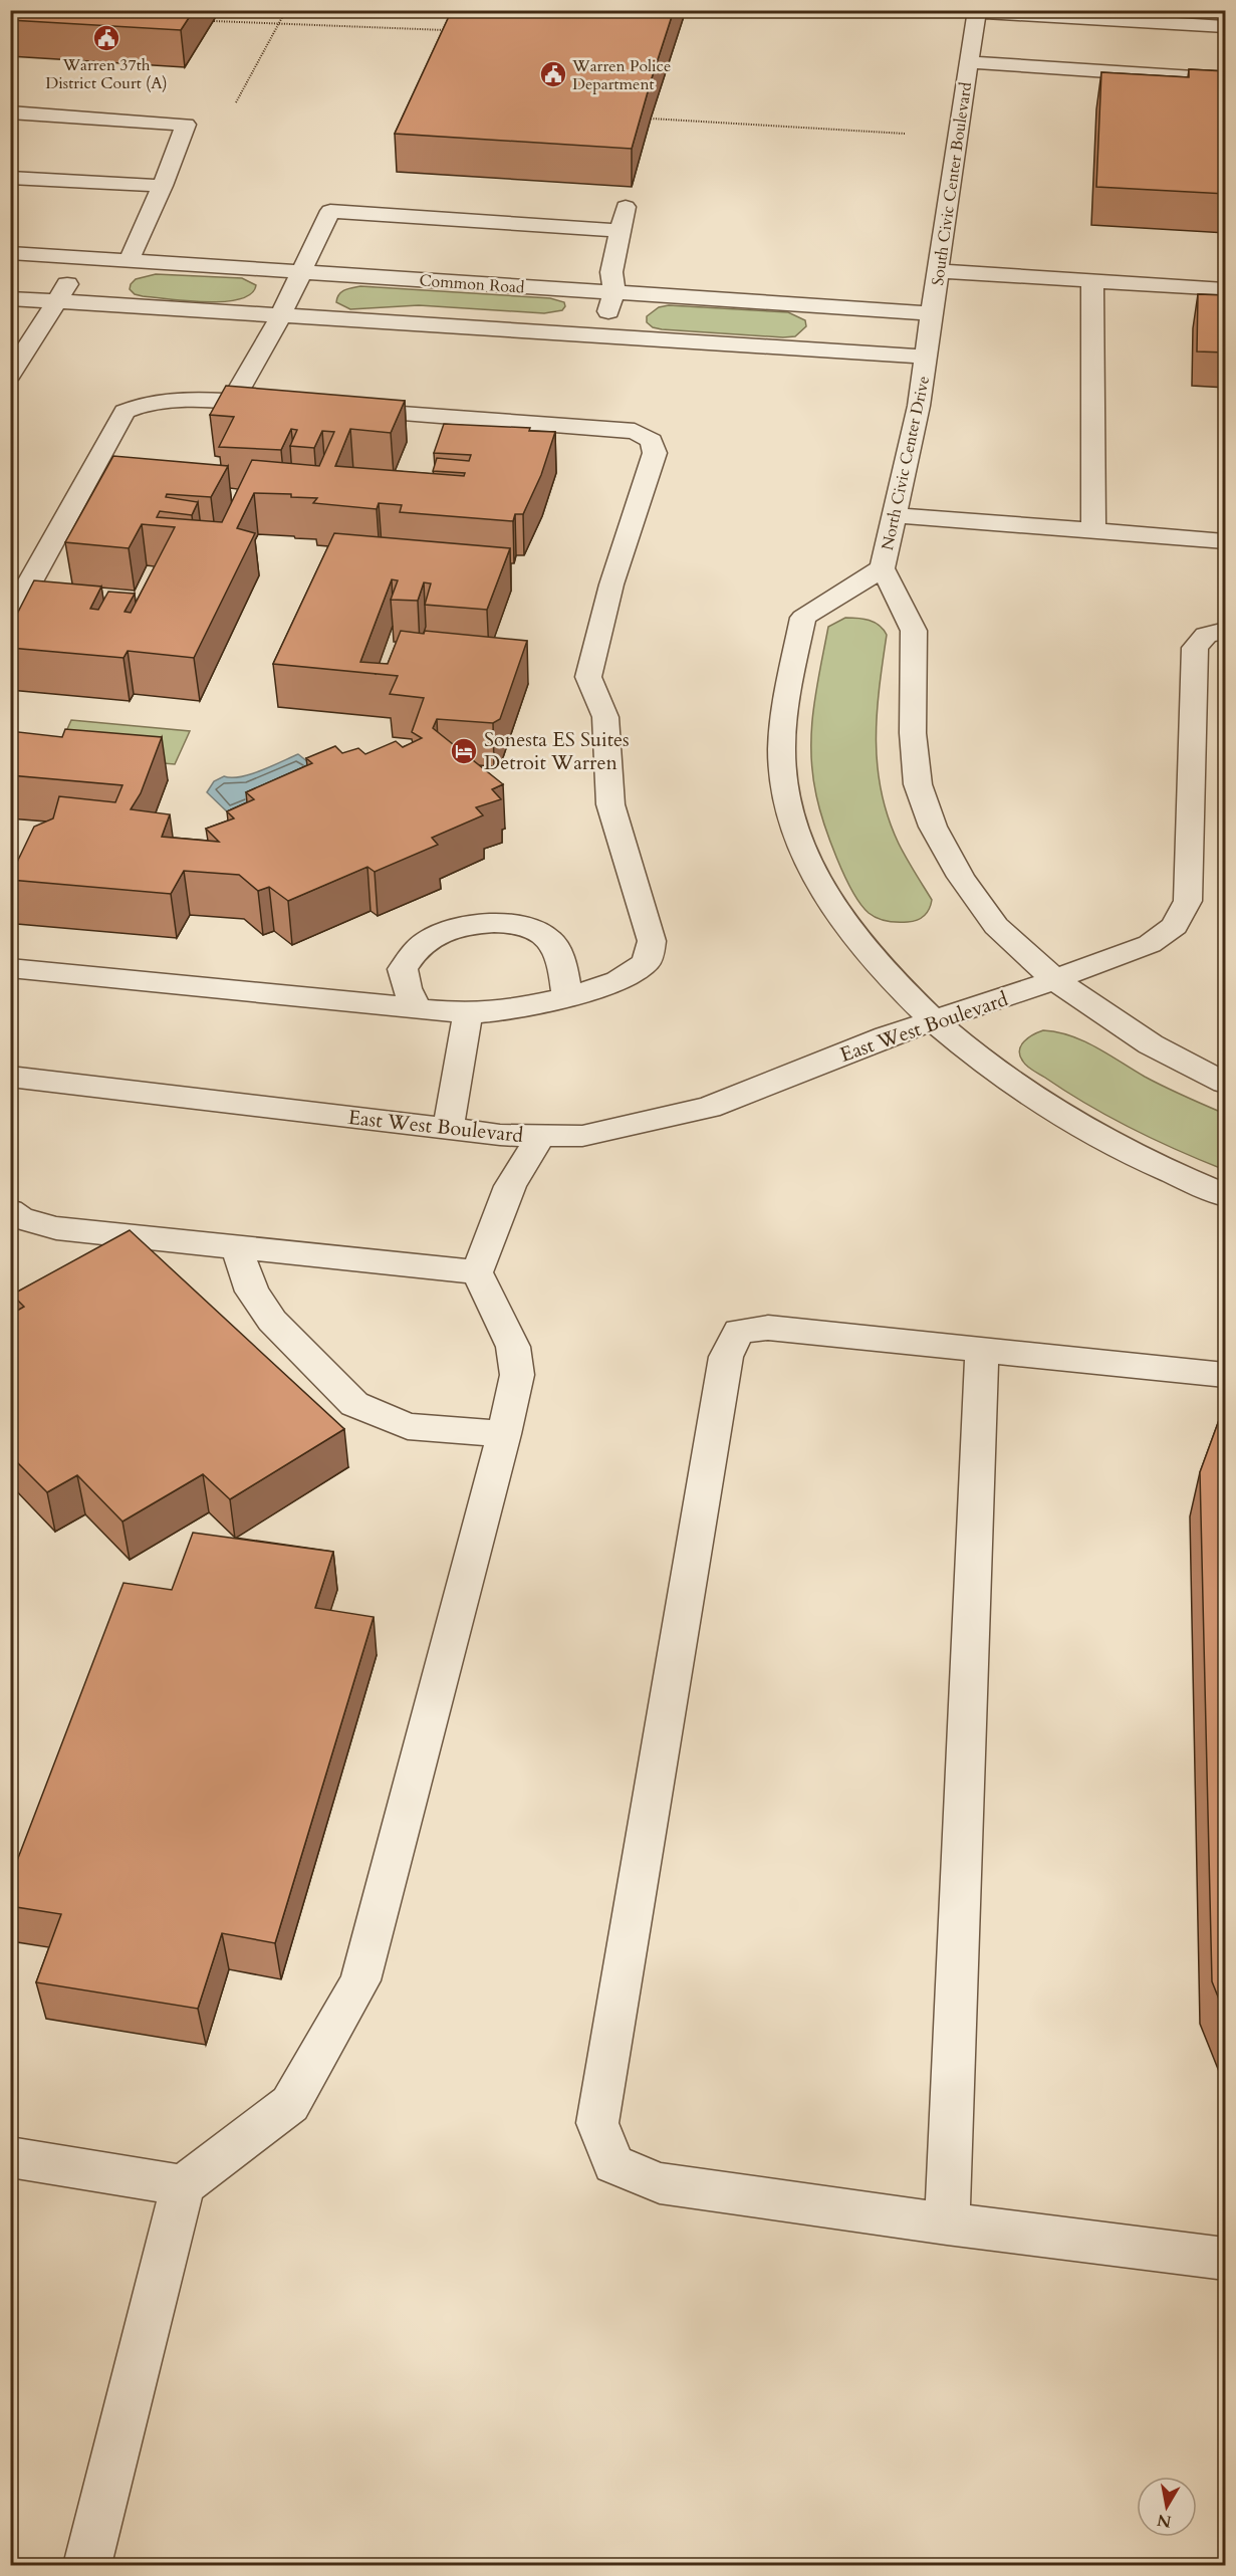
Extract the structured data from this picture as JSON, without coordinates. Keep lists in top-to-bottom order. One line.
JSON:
{"streets":{"street":["South Civic Center Boulevard","Common Road","North Civic Center Drive","East West Boulevard"]},"crossings":[["South Civic Center Boulevard","Common Road"],["South Civic Center Boulevard","North Civic Center Drive"],["North Civic Center Drive","East West Boulevard"]],"places":{"public building":["Warren 37th District Court (A)","Warren Police Department"],"hotel":["Sonesta ES Suites Detroit Warren"]},"north":"bottom"}
